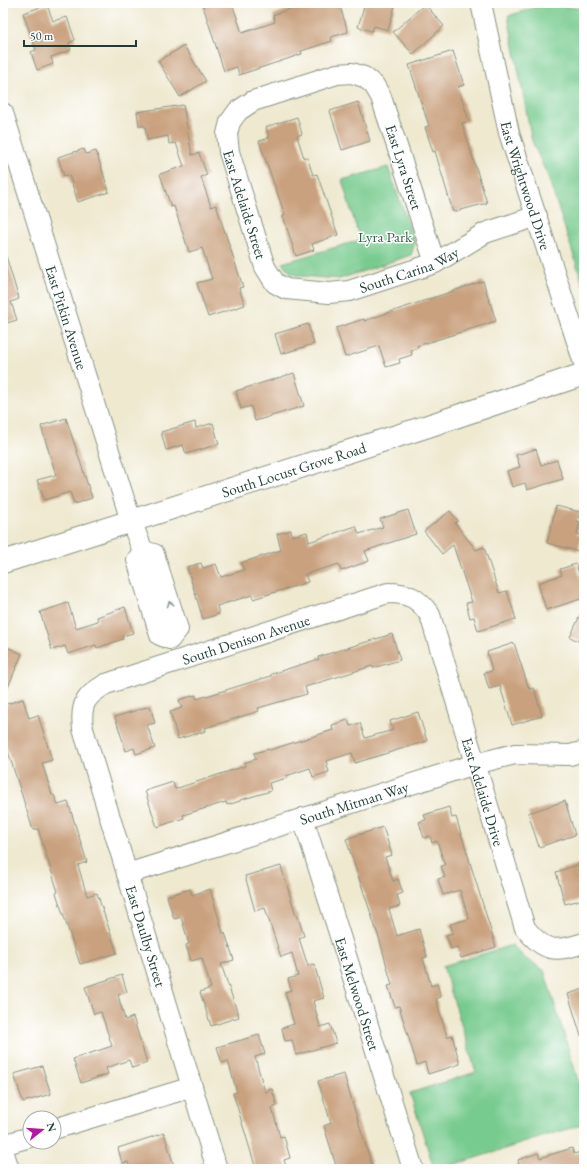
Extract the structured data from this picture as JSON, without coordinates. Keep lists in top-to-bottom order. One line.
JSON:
{"streets":{"main road":["South Locust Grove Road"],"street":["East Lyra Street","East Wrightwood Drive","East Adelaide Street","South Carina Way","East Pitkin Avenue","South Denison Avenue","East Adelaide Drive","South Mitman Way","East Daulby Street","East Melwood Street"]},"crossings":[["East Lyra Street","East Adelaide Street"],["East Lyra Street","South Carina Way"],["East Wrightwood Drive","South Carina Way"],["East Adelaide Street","South Carina Way"],["East Pitkin Avenue","South Locust Grove Road"],["East Pitkin Avenue","South Denison Avenue"],["South Denison Avenue","East Adelaide Drive"],["South Denison Avenue","East Daulby Street"],["East Adelaide Drive","South Mitman Way"],["South Mitman Way","East Daulby Street"],["South Mitman Way","East Melwood Street"]],"parks":["Lyra Park"],"scale_bar":"50 m","north":"right"}
